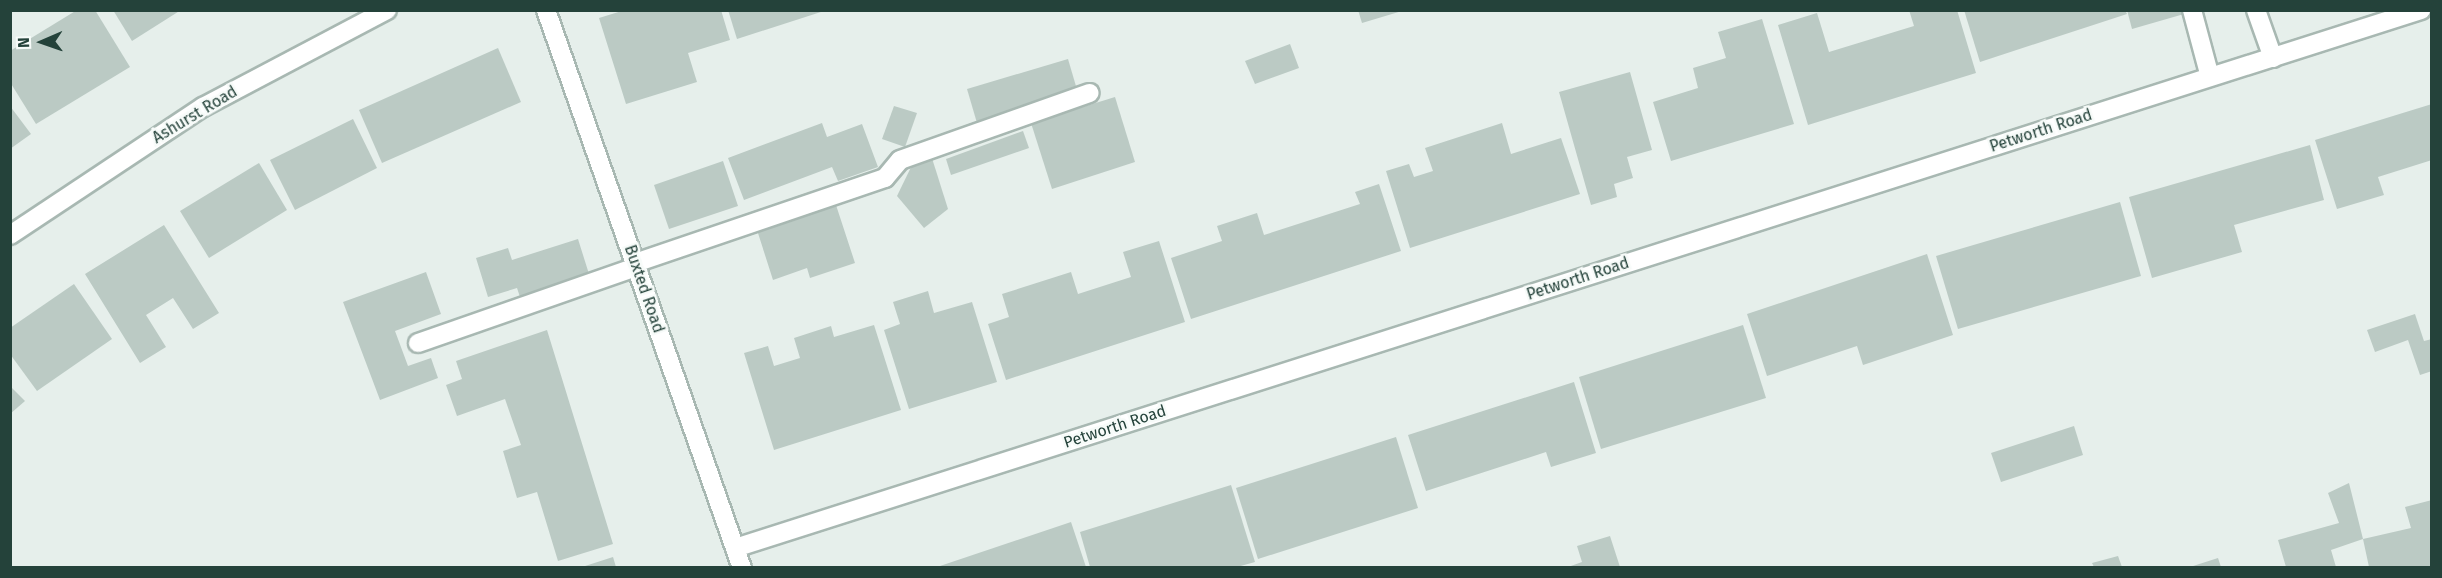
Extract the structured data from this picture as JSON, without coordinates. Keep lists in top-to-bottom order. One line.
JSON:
{"streets":{"street":["Ashurst Road","Petworth Road","Buxted Road"]},"crossings":[["Petworth Road","Buxted Road"]],"north":"left"}
